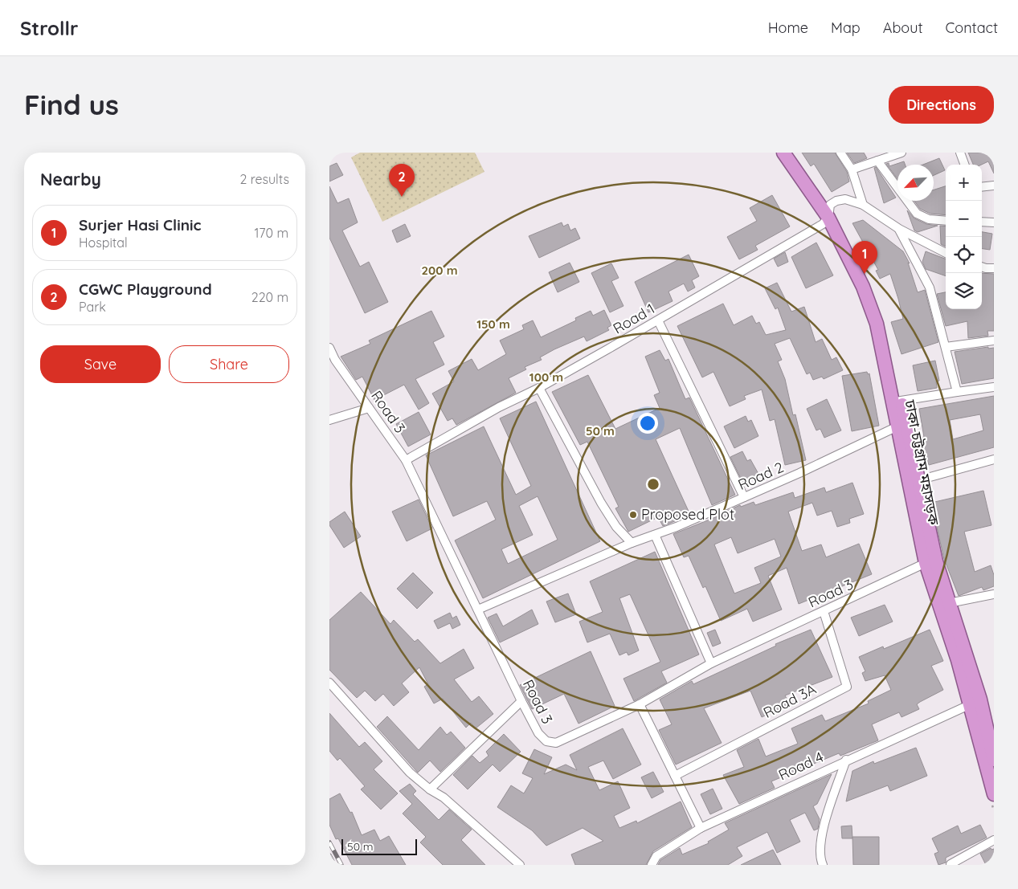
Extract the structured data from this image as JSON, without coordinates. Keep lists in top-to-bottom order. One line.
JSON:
{"streets":{"highway":["ঢাকা-চট্টগ্রাম মহাসড়ক"],"street":["Road 1","Road 3","Road 2","Road 3A","Road 4"]},"crossings":[["Road 1","Road 3"],["Road 1","ঢাকা-চট্টগ্রাম মহাসড়ক"],["Road 3","ঢাকা-চট্টগ্রাম মহাসড়ক"],["Road 3","Road 2"],["Road 3","Road 3A"],["ঢাকা-চট্টগ্রাম মহাসড়ক","Road 2"],["ঢাকা-চট্টগ্রাম মহাসড়ক","Road 4"]],"places":["Proposed Plot"],"scale_bar":"50 m","north":"bottom left","page":{"header":"Strollr","nav":["Home","Map","About","Contact"],"buttons":["Directions",["Save","Share"]],"title":"Find us","heading":["Nearby","2 results"],"pins":["2","1"],"map_buttons":["+","−"],"list":[{"mark":"1","name":"Surjer Hasi Clinic","note":"Hospital","value":"170 m"},{"mark":"2","name":"CGWC Playground","note":"Park","value":"220 m"}],"scale":"50 m"},"rings":["200 m","150 m","100 m","50 m"]}
